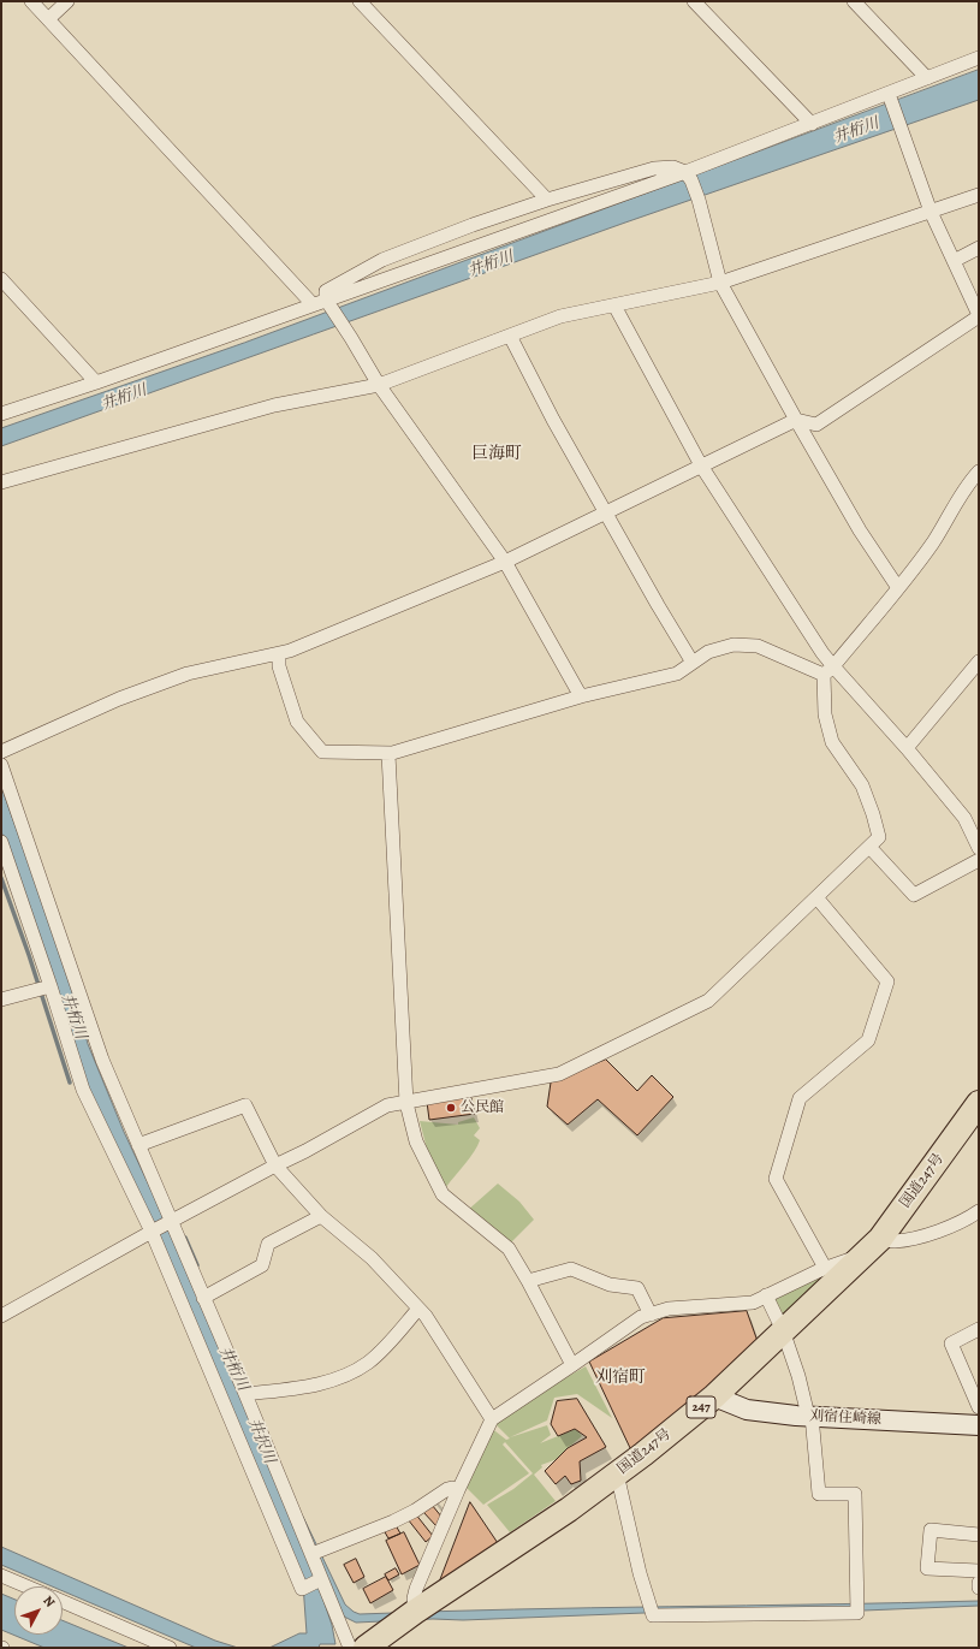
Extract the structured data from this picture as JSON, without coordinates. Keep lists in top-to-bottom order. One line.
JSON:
{"streets":{"highway":["国道247号","247"],"main road":["刈宿住崎線"]},"crossings":[["国道247号","刈宿住崎線"]],"districts":["巨海町","刈宿町"],"water":["井桁川","井択川"],"places":["公民館"],"north":"top right"}
